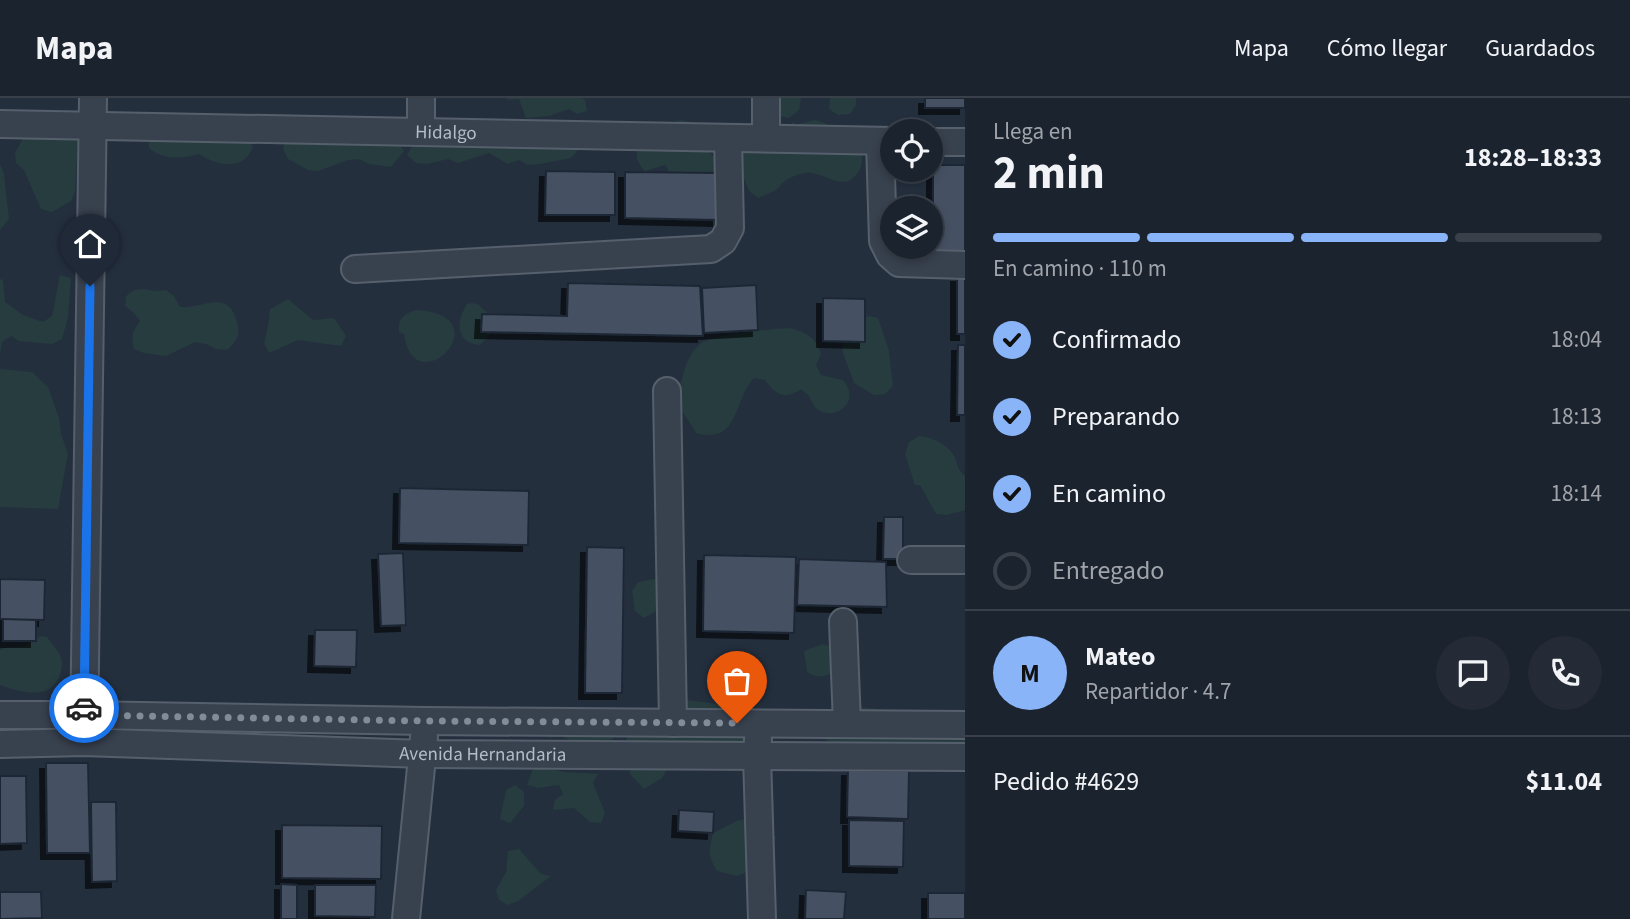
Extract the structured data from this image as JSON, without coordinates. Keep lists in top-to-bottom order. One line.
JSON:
{"streets":{"street":["Hidalgo","Avenida Hernandaria"]},"page":{"header":"Mapa","nav":["Mapa","Cómo llegar","Guardados"],"heading":["2 min","Llega en","18:28–18:33"],"panel":["Mateo","Repartidor · 4.7","Pedido #4629","$11.04"],"bar":"En camino · 110 m","list":[["Confirmado","18:04"],["Preparando","18:13"],["En camino","18:14"],"Entregado"],"round":"M"}}
